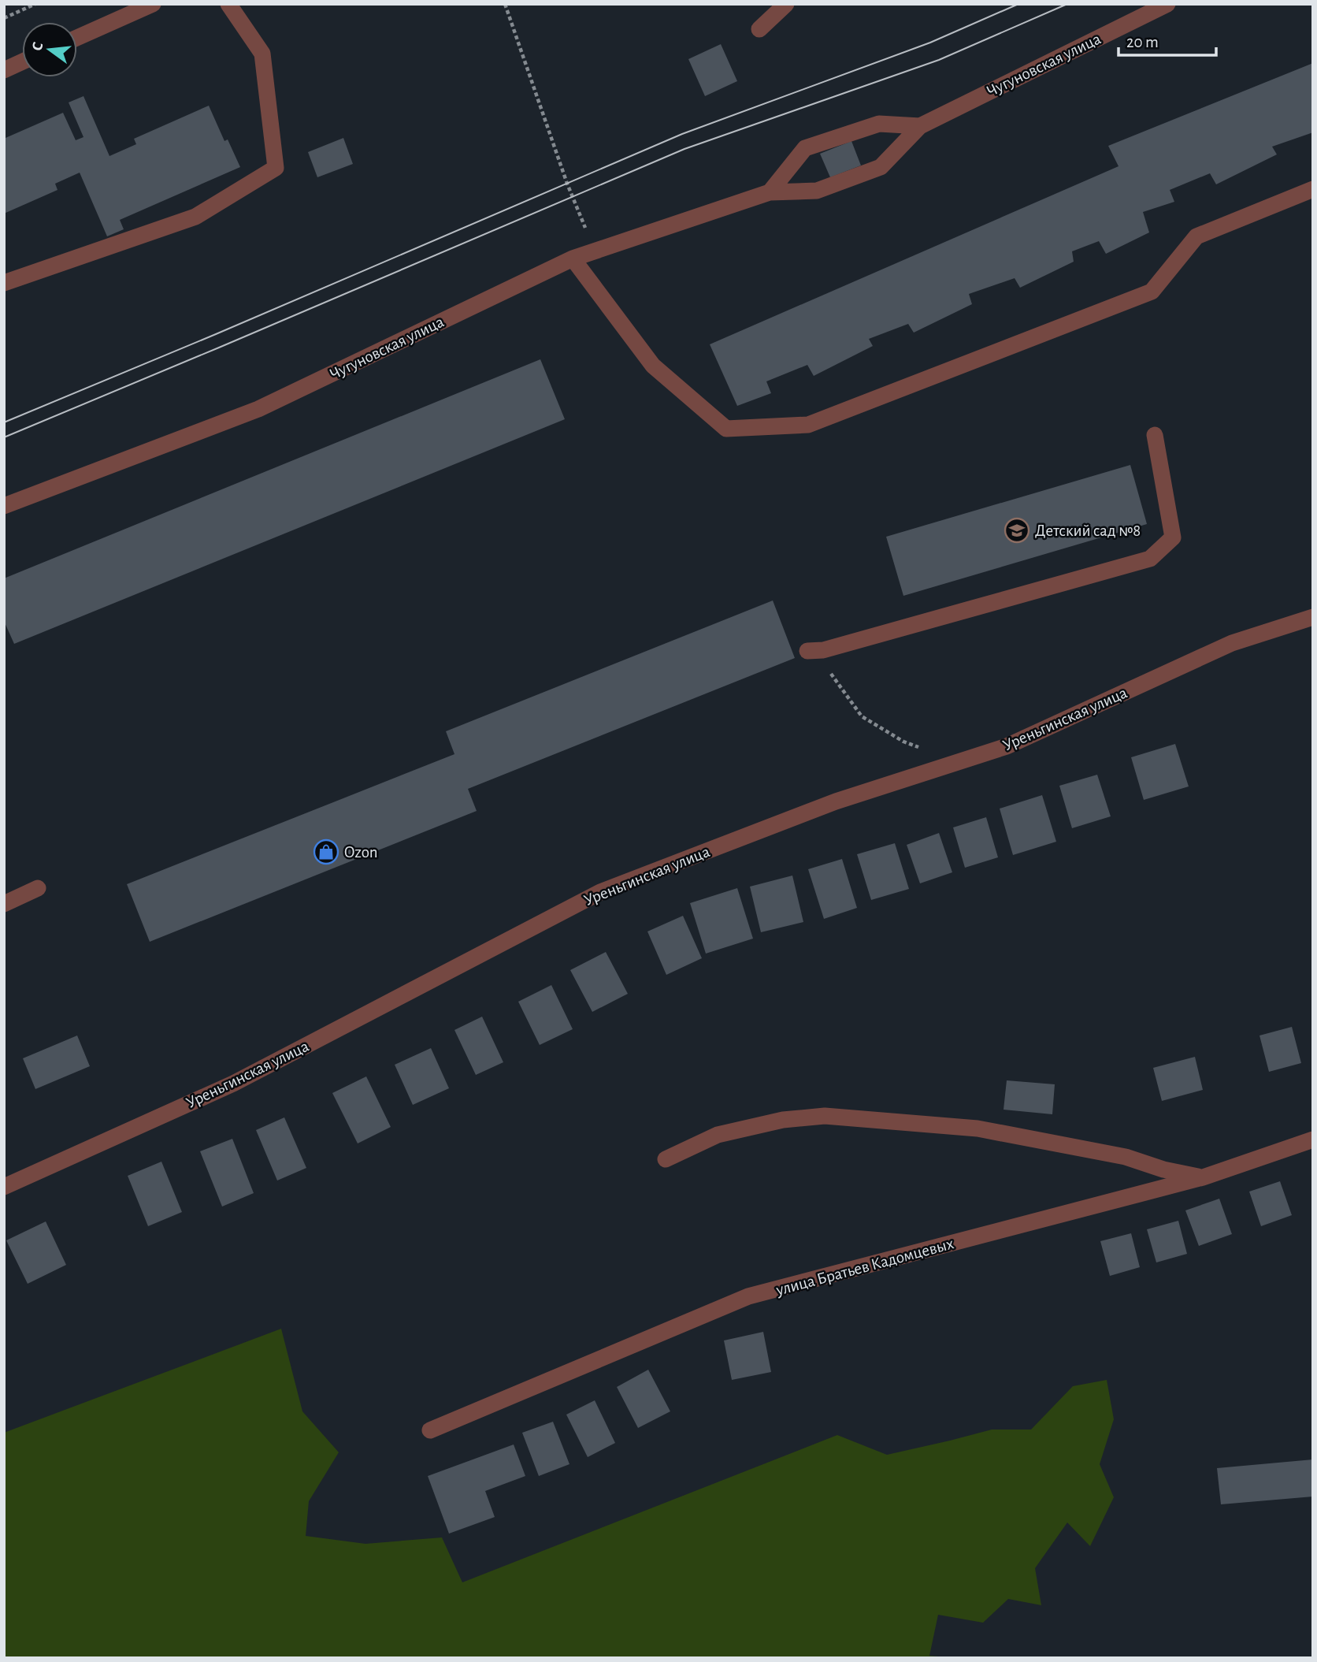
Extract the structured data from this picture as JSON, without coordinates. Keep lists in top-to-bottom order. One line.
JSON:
{"streets":{"street":["Чугуновская улица","Уреньгинская улица","улица Братьев Кадомцевых"]},"places":{"school or university":["Детский сад №8"],"shop":["Ozon"]},"scale_bar":"20 m","north":"left"}
